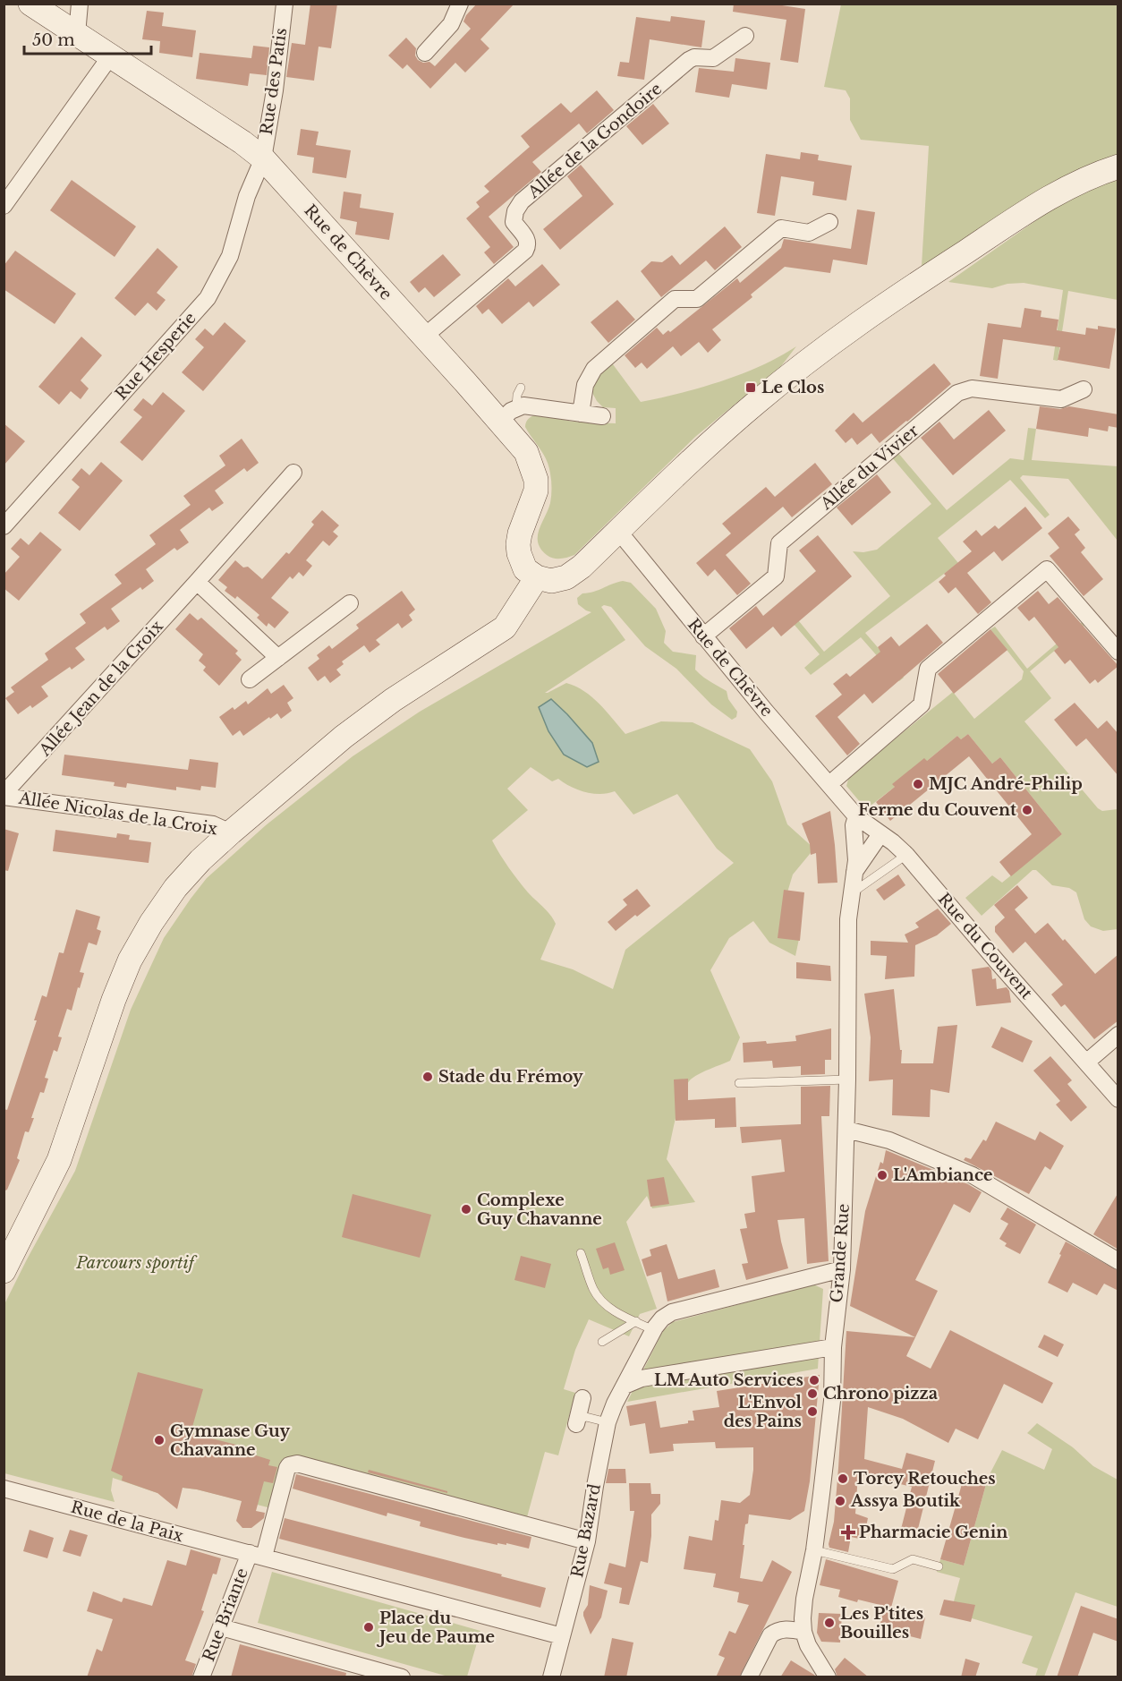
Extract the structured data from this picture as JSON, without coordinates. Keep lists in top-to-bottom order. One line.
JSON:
{"streets":{"street":["Rue des Patis","Allée de la Gondoire","Rue de Chèvre","Rue Hesperie","Allée du Vivier","Allée Jean de la Croix","Allée Nicolas de la Croix","Rue du Couvent","Grande Rue","Rue de la Paix","Rue Bazard","Rue Briante"]},"crossings":[["Rue des Patis","Rue de Chèvre"],["Rue des Patis","Rue Hesperie"],["Allée de la Gondoire","Rue de Chèvre"],["Rue de Chèvre","Rue Hesperie"],["Rue de Chèvre","Allée du Vivier"],["Rue de Chèvre","Rue du Couvent"],["Allée Jean de la Croix","Allée Nicolas de la Croix"],["Rue du Couvent","Grande Rue"],["Grande Rue","Rue Bazard"],["Rue de la Paix","Rue Briante"],["Rue Bazard","Rue Briante"]],"parks":["Parcours sportif"],"places":{"transit":["Le Clos"],"other":["MJC André-Philip","Ferme du Couvent","Stade du Frémoy","L'Ambiance","Complexe Guy Chavanne","LM Auto Services","Chrono pizza","L'Envol des Pains","Gymnase Guy Chavanne","Torcy Retouches","Assya Boutik","Les P'tites Bouilles","Place du Jeu de Paume"],"health":["Pharmacie Genin"]},"scale_bar":"50 m"}
